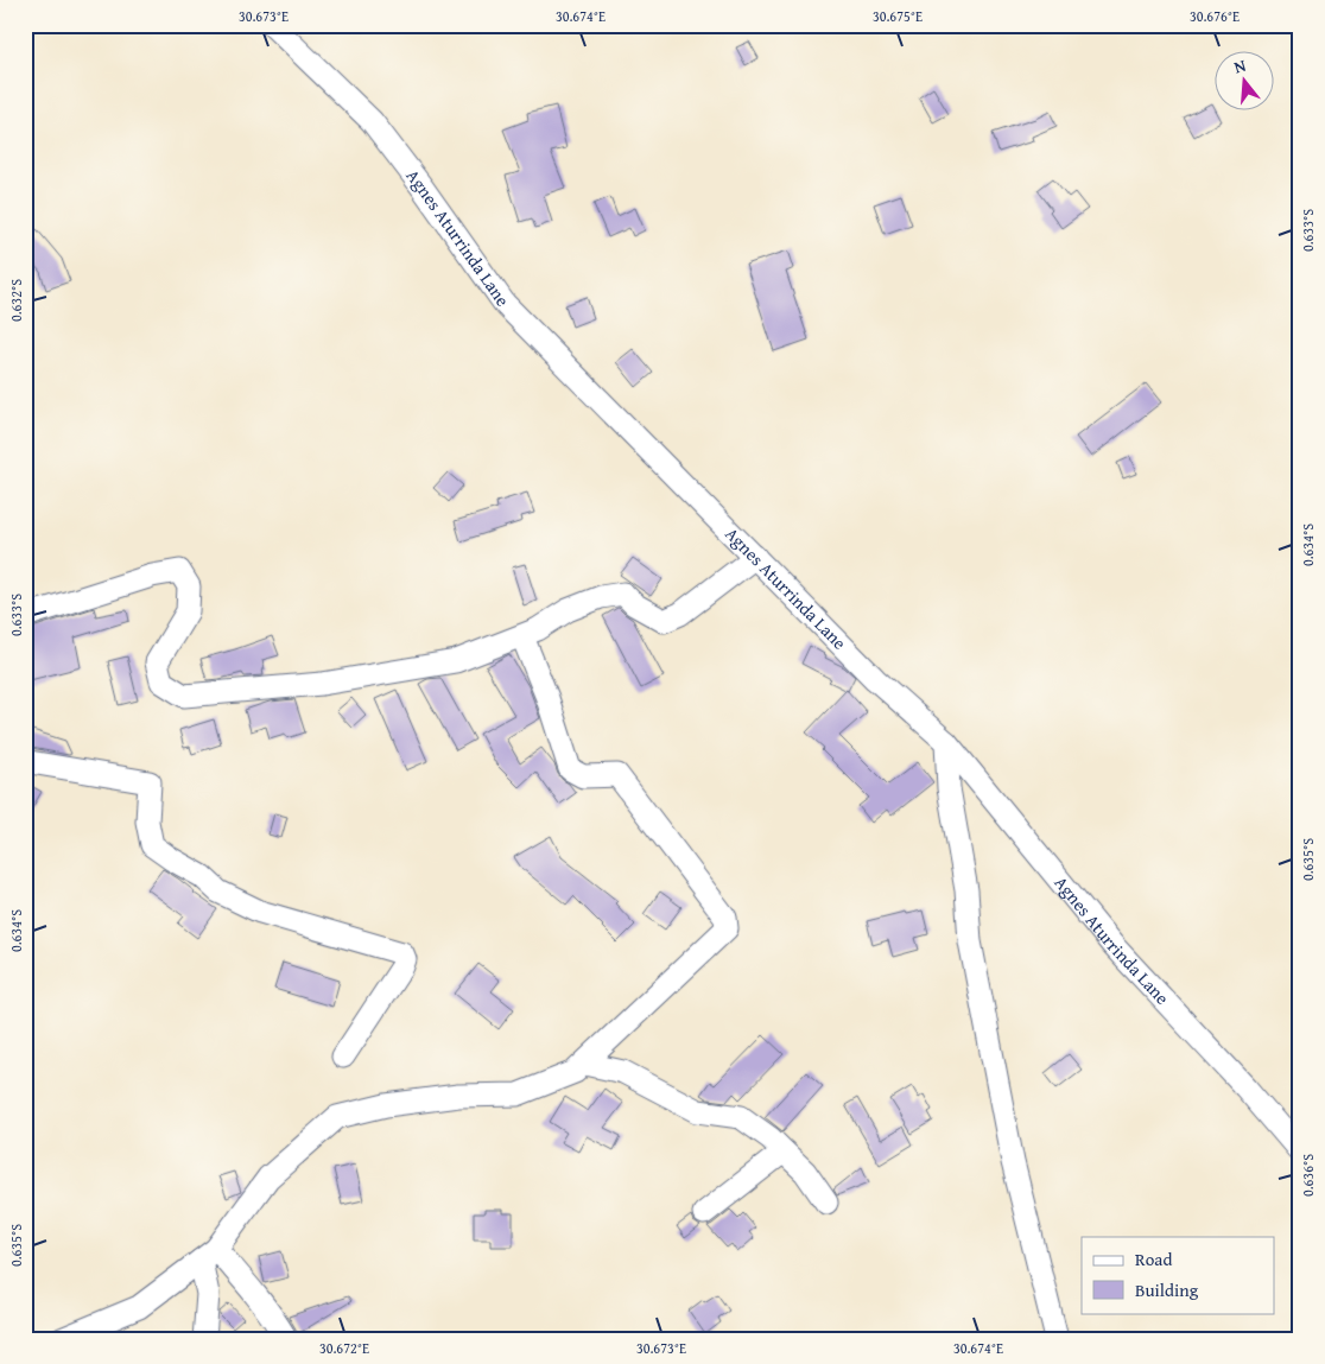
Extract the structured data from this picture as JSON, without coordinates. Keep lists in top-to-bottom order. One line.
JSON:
{"streets":{"street":["Agnes Aturrinda Lane"]},"legend":["Road","Building"],"north":"top","coordinates":["30.673°E","30.674°E","30.675°E","30.676°E","0.633°S","0.632°S","0.634°S","0.635°S","0.636°S","30.672°E"]}
